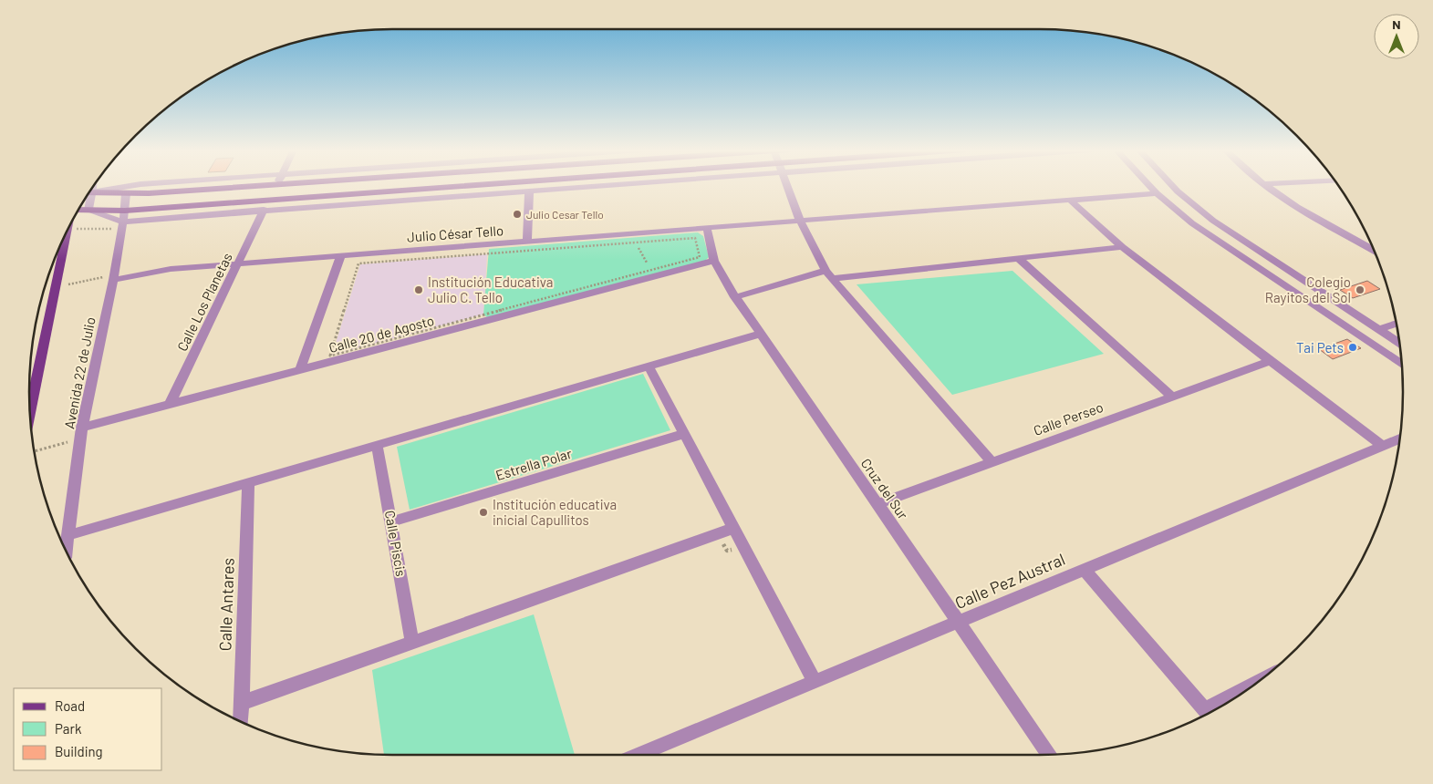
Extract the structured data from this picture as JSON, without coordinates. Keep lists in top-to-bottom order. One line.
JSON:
{"streets":{"street":["Julio César Tello","Calle Los Planetas","Calle 20 de Agosto","Avenida 22 de Julio","Calle Perseo","Estrella Polar","Cruz del Sur","Calle Piscis","Calle Pez Austral","Calle Antares"]},"crossings":[["Julio César Tello","Calle Los Planetas"],["Julio César Tello","Avenida 22 de Julio"],["Julio César Tello","Cruz del Sur"],["Calle Los Planetas","Calle 20 de Agosto"],["Calle 20 de Agosto","Avenida 22 de Julio"],["Calle 20 de Agosto","Cruz del Sur"],["Calle Perseo","Cruz del Sur"],["Estrella Polar","Calle Piscis"],["Cruz del Sur","Calle Pez Austral"]],"places":["Julio Cesar Tello","Institución Educativa Julio C. Tello","Colegio Rayitos del Sol","Tai Pets","Institución educativa inicial Capullitos"],"legend":["Road","Park","Building"],"north":"top"}
